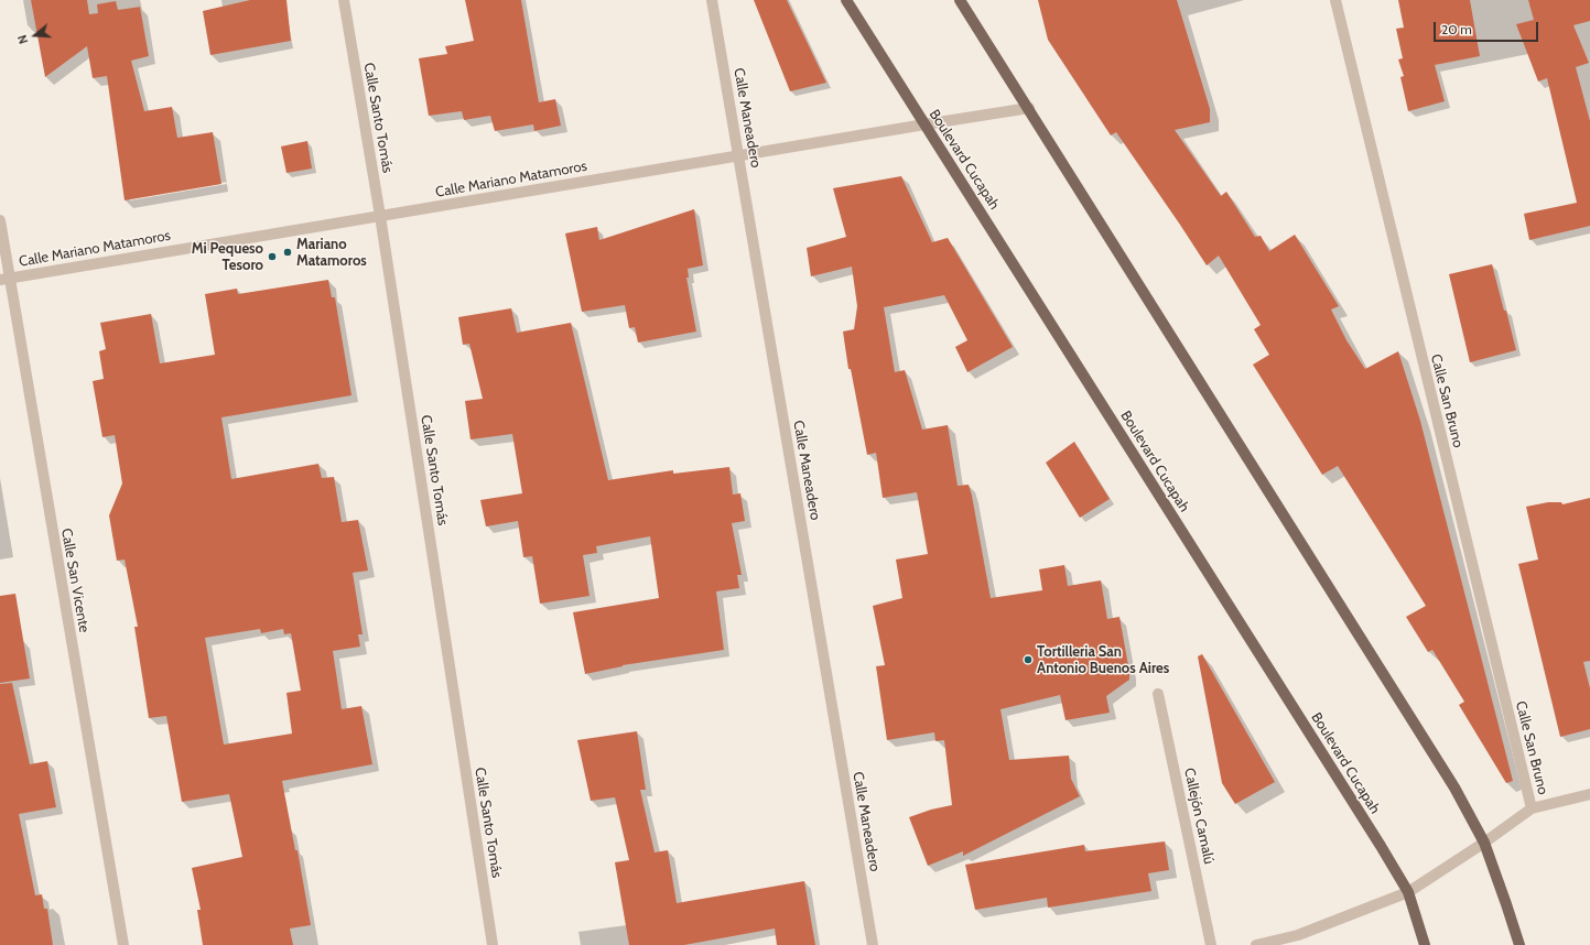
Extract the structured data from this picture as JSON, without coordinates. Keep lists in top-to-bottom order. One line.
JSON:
{"streets":{"main road":["Boulevard Cucapah"],"street":["Calle Santo Tomás","Calle Maneadero","Calle Mariano Matamoros","Calle San Bruno","Calle San Vicente","Callejón Camalú"]},"crossings":[["Calle Santo Tomás","Calle Mariano Matamoros"],["Calle Maneadero","Calle Mariano Matamoros"],["Boulevard Cucapah","Calle Mariano Matamoros"],["Calle Mariano Matamoros","Calle San Vicente"]],"places":["Mariano Matamoros","Mi Pequeso Tesoro","Tortilleria San Antonio Buenos Aires"],"scale_bar":"20 m","north":"left"}
